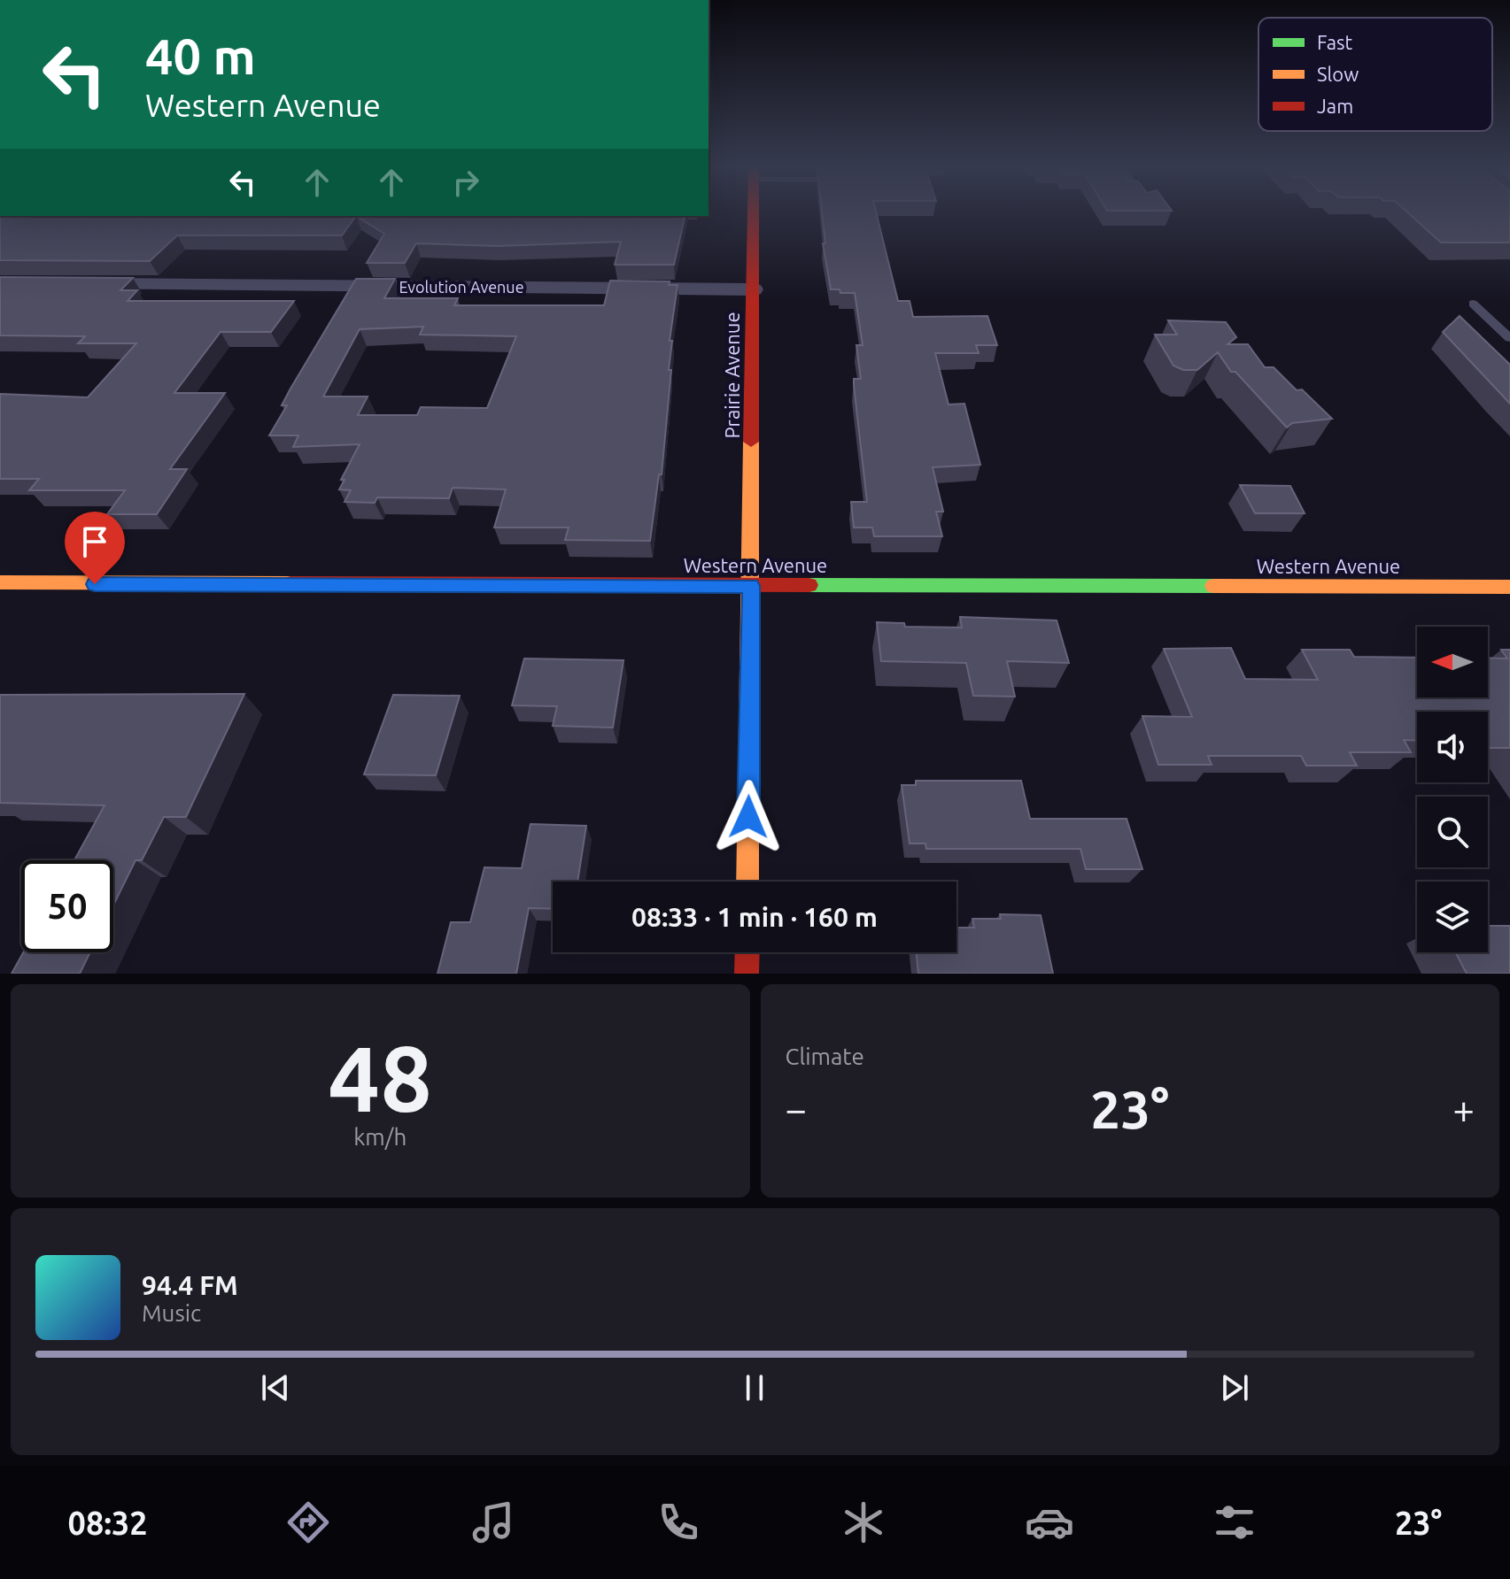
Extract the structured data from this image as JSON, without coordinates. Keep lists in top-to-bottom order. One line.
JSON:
{"streets":{"street":["Evolution Avenue","Prairie Avenue","Western Avenue"]},"crossings":[["Evolution Avenue","Prairie Avenue"],["Prairie Avenue","Western Avenue"]],"legend":["Fast","Slow","Jam"],"north":"left","page":{"turn":["40 m","Western Avenue"],"limit":"50","trip":"08:33 · 1 min · 160 m","tile":[["48","km/h"],"Climate"],"heat":["−","23°","+"],"song":["94.4 FM","Music"],"tabs":["08:32","23°"]}}
